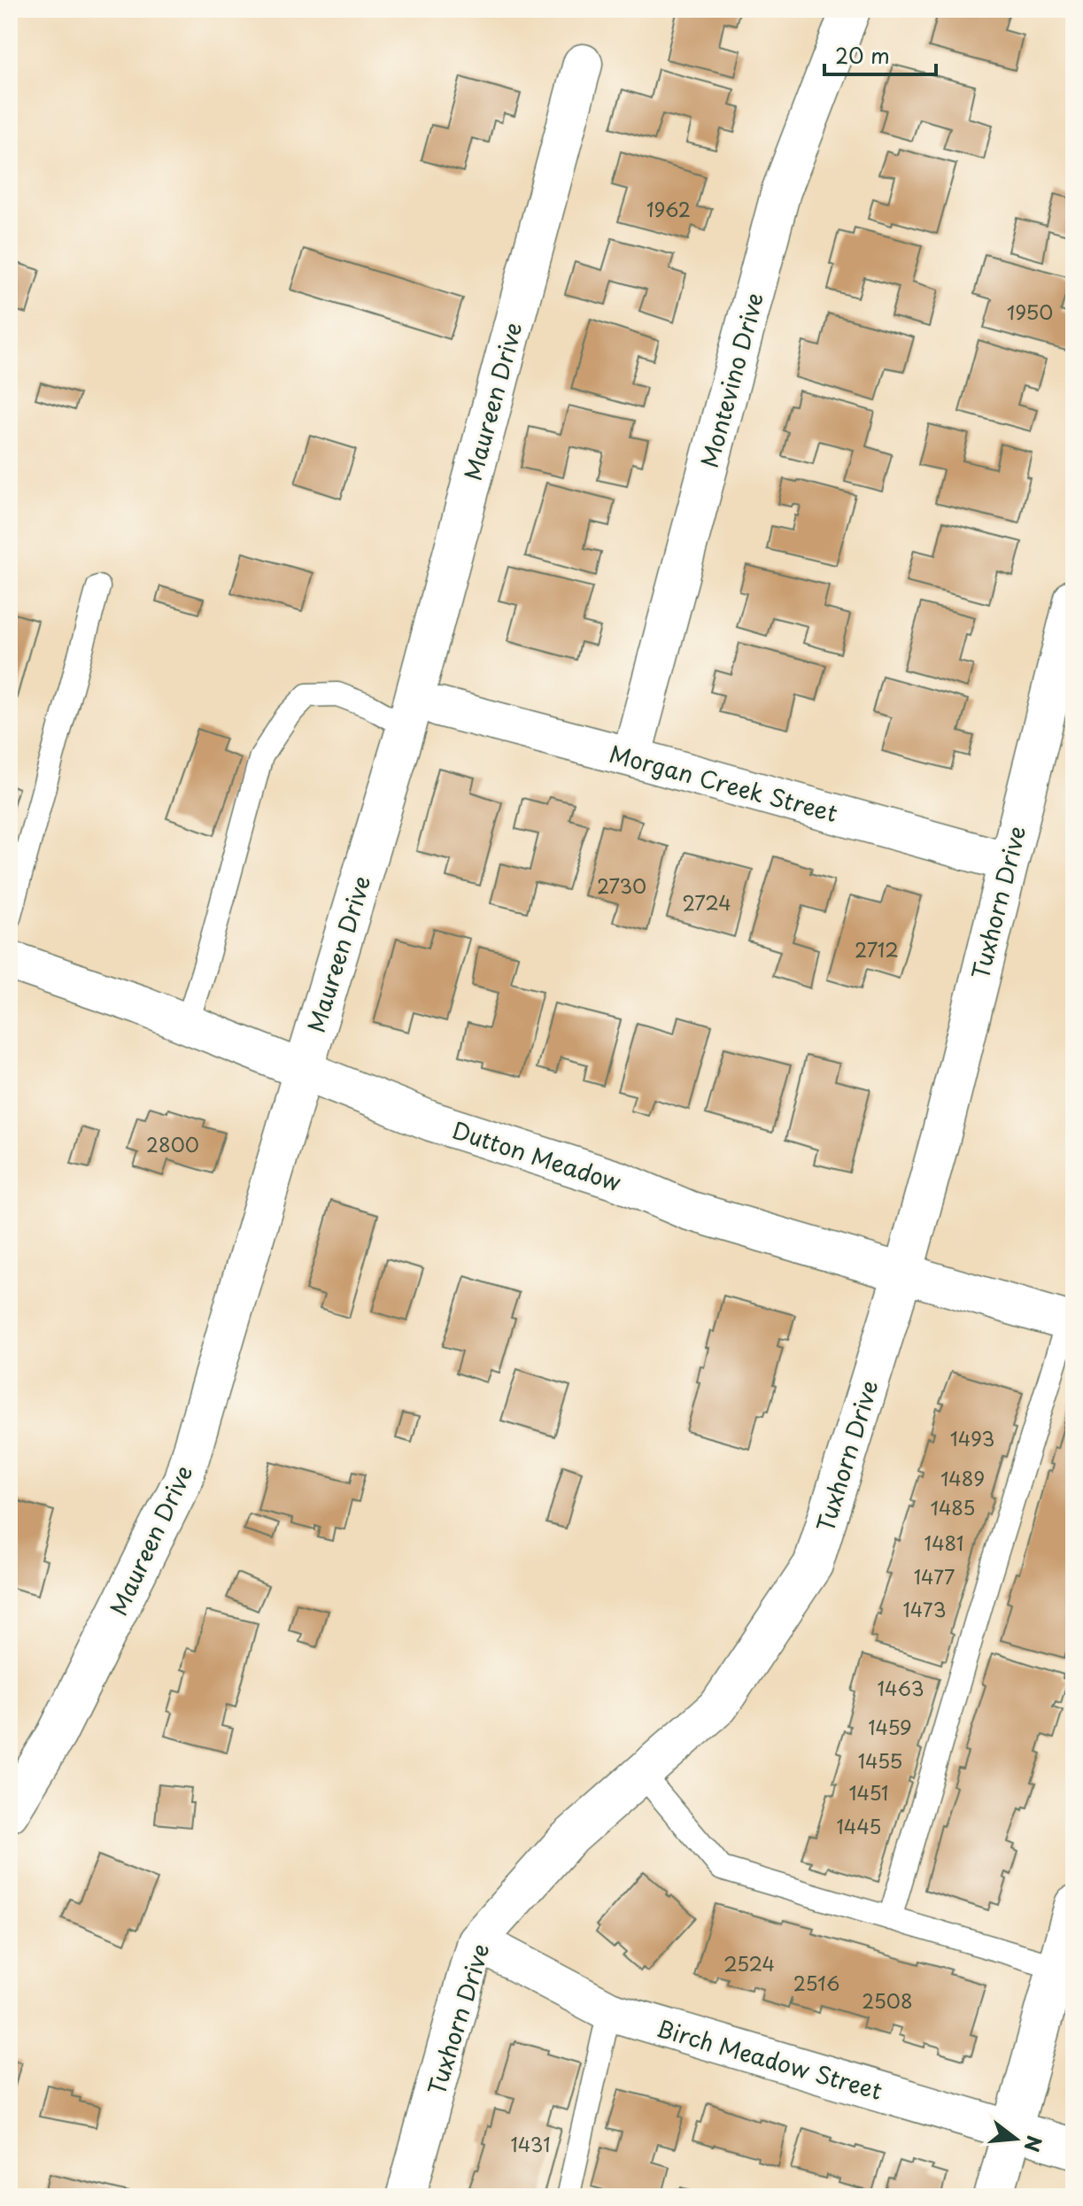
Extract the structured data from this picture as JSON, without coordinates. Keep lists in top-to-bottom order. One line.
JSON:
{"streets":{"street":["Montevino Drive","Maureen Drive","Morgan Creek Street","Tuxhorn Drive","Dutton Meadow","Birch Meadow Street"]},"crossings":[["Montevino Drive","Morgan Creek Street"],["Maureen Drive","Dutton Meadow"],["Morgan Creek Street","Tuxhorn Drive"],["Tuxhorn Drive","Dutton Meadow"],["Tuxhorn Drive","Birch Meadow Street"]],"house_numbers":["1962","1950","2730","2724","2712","2800","1493","1489","1485","1481","1477","1473","1463","1459","1455","1451","1445","2524","2516","2508","1431"],"scale_bar":"20 m","north":"right"}
